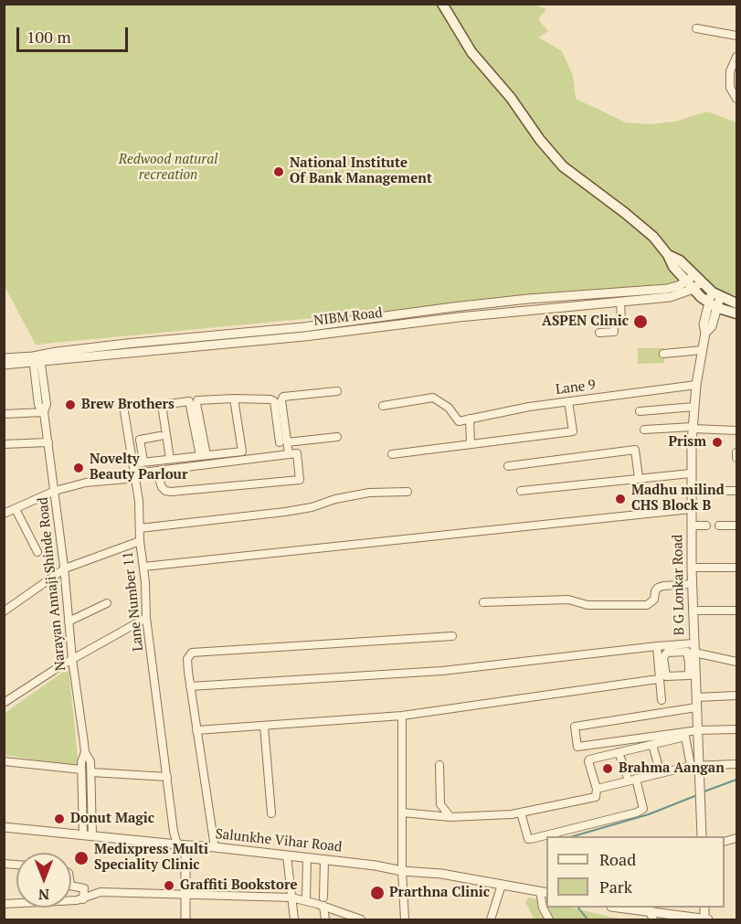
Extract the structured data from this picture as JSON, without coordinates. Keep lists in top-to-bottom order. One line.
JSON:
{"streets":{"street":["NIBM Road","Lane 9","Narayan Annaji Shinde Road","B G Lonkar Road","Lane Number 11","Salunkhe Vihar Road"]},"crossings":[["NIBM Road","Narayan Annaji Shinde Road"],["Lane 9","B G Lonkar Road"],["Narayan Annaji Shinde Road","Salunkhe Vihar Road"],["Lane Number 11","Salunkhe Vihar Road"]],"parks":["Redwood natural recreation"],"places":["National Institute Of Bank Management","ASPEN Clinic","Brew Brothers","Prism","Novelty Beauty Parlour","Madhu milind CHS Block B","Brahma Aangan","Donut Magic","Medixpress Multi Speciality Clinic","Graffiti Bookstore","Prarthna Clinic"],"legend":["Road","Park"],"scale_bar":"100 m","north":"bottom"}
